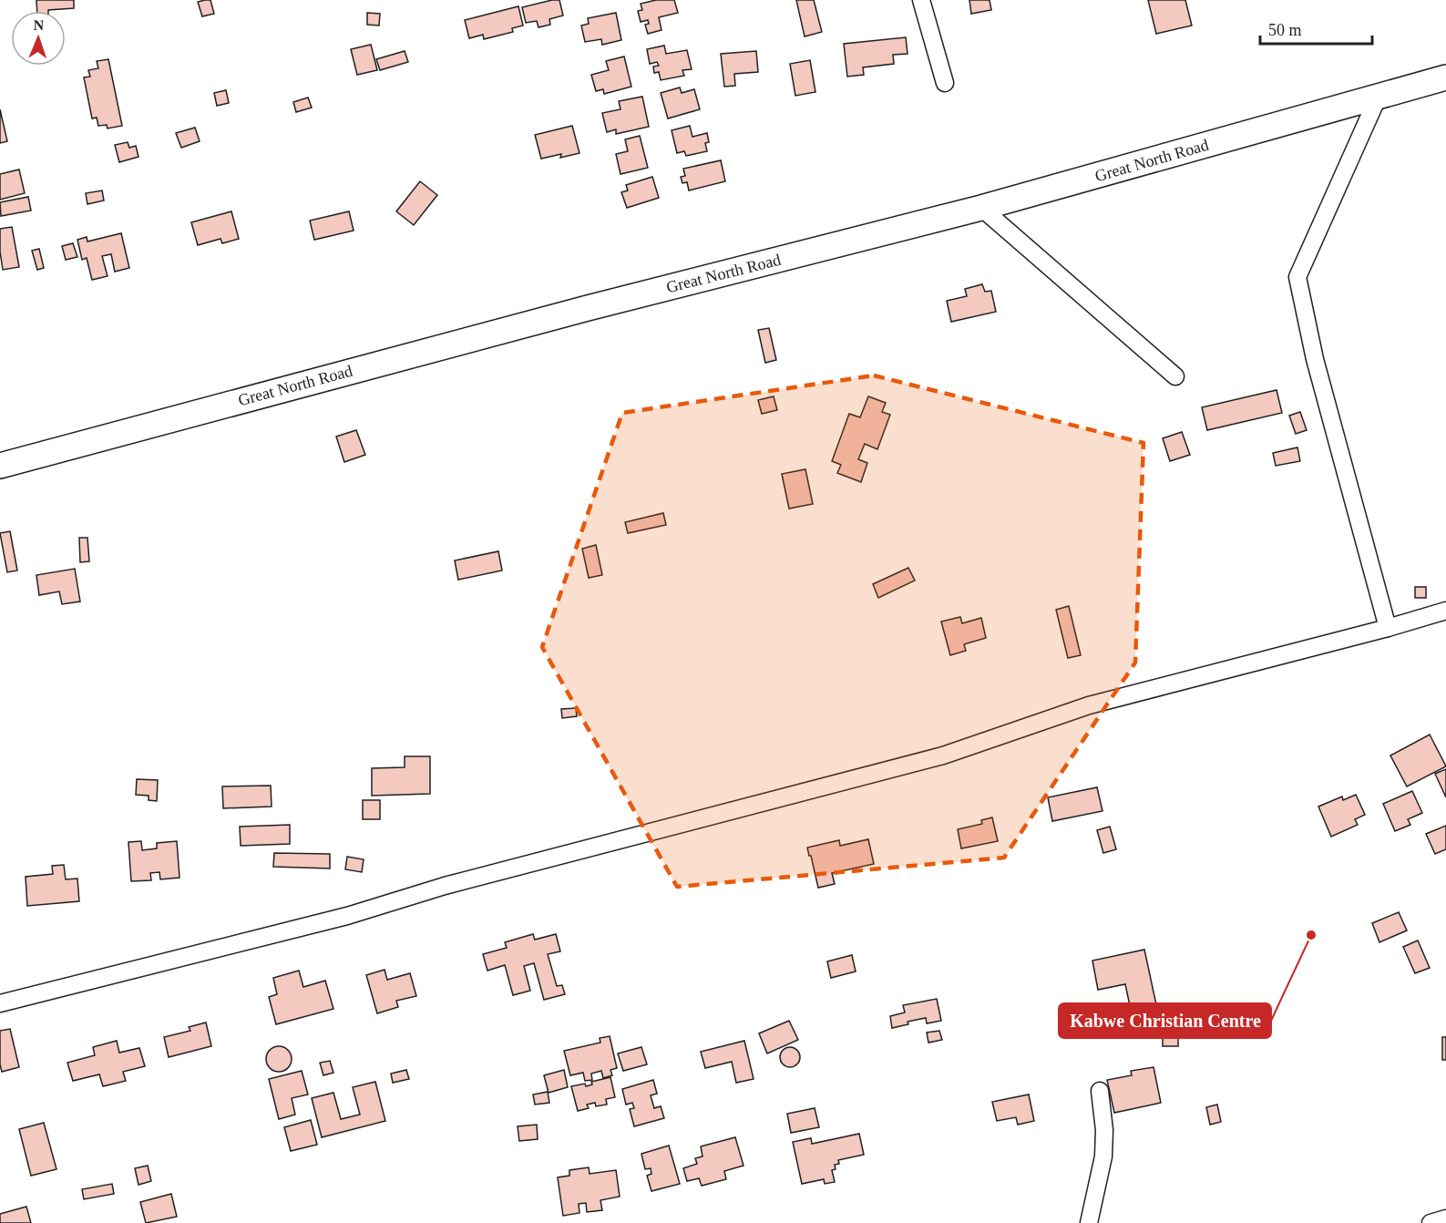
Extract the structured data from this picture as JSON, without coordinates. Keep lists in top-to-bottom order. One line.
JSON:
{"streets":{"highway":["Great North Road"]},"places":["Kabwe Christian Centre"],"scale_bar":"50 m","north":"top"}
